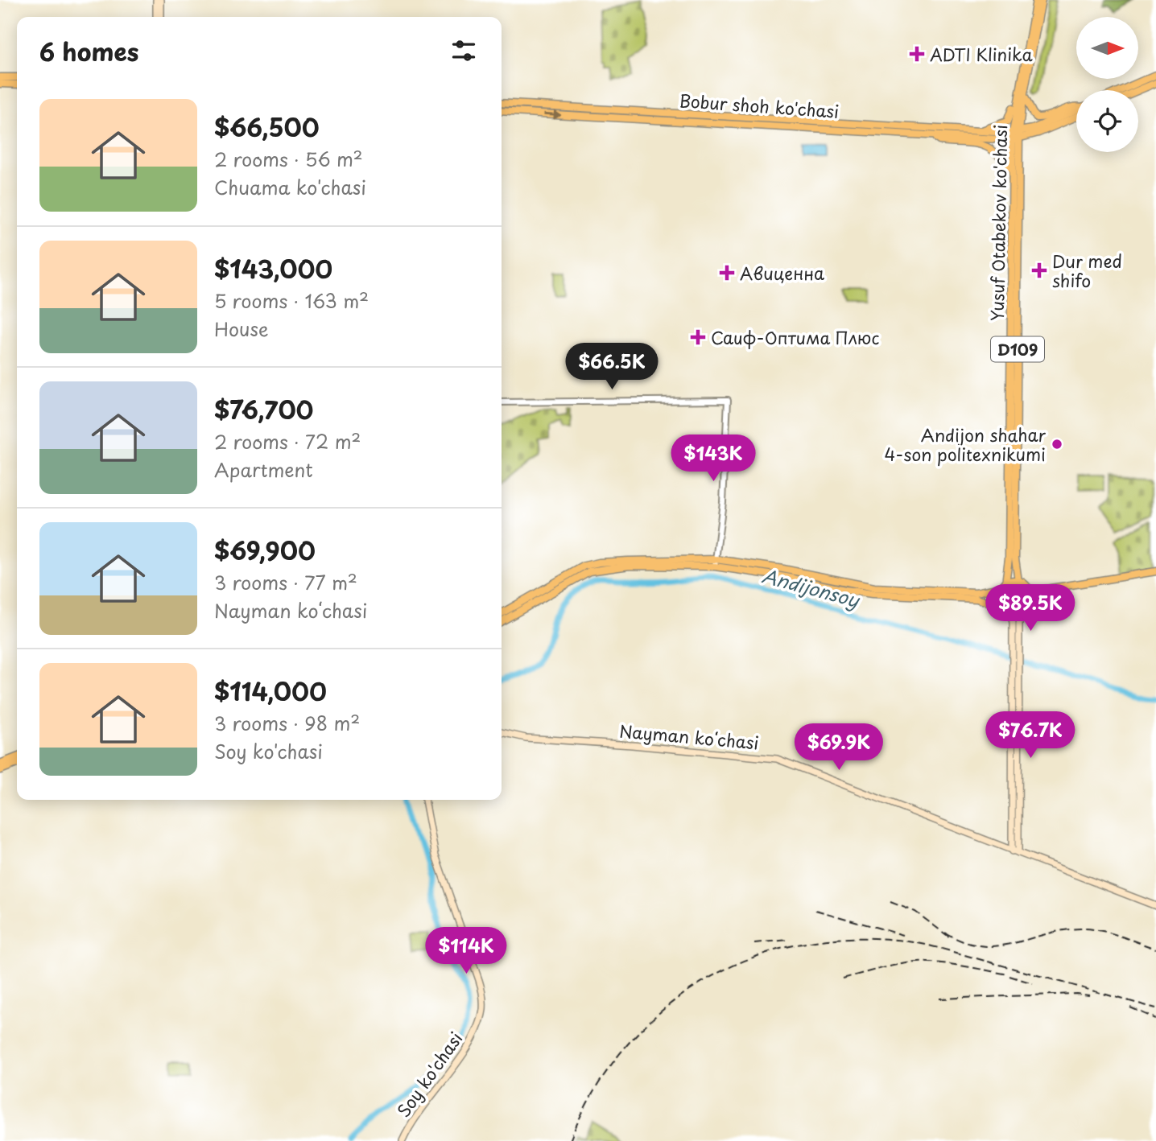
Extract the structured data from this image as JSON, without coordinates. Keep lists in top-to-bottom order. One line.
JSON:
{"streets":{"main road":["Bobur shoh ko'chasi","Yusuf Otabekov ko'chasi","D109","Nayman koʻchasi","Soy ko'chasi"]},"crossings":[["Bobur shoh ko'chasi","Yusuf Otabekov ko'chasi"],["Yusuf Otabekov ko'chasi","D109"]],"water":["Andijonsoy"],"places":{"health":["ADTI Klinika","Dur med shifo","Авиценна","Саиф-Оптима Плюс"],"other":["Andijon shahar 4-son politexnikumi"]},"north":"right","page":{"heading":"6 homes","list":[{"name":"$66,500","note":"2 rooms · 56 m² · Chuama ko'chasi"},{"name":"$143,000","note":"5 rooms · 163 m² · House"},{"name":"$76,700","note":"2 rooms · 72 m² · Apartment"},{"name":"$69,900","note":"3 rooms · 77 m² · Nayman koʻchasi"},{"name":"$114,000","note":"3 rooms · 98 m² · Soy ko'chasi"}],"price":["$66.5K","$143K","$89.5K","$76.7K","$69.9K","$114K"]}}
